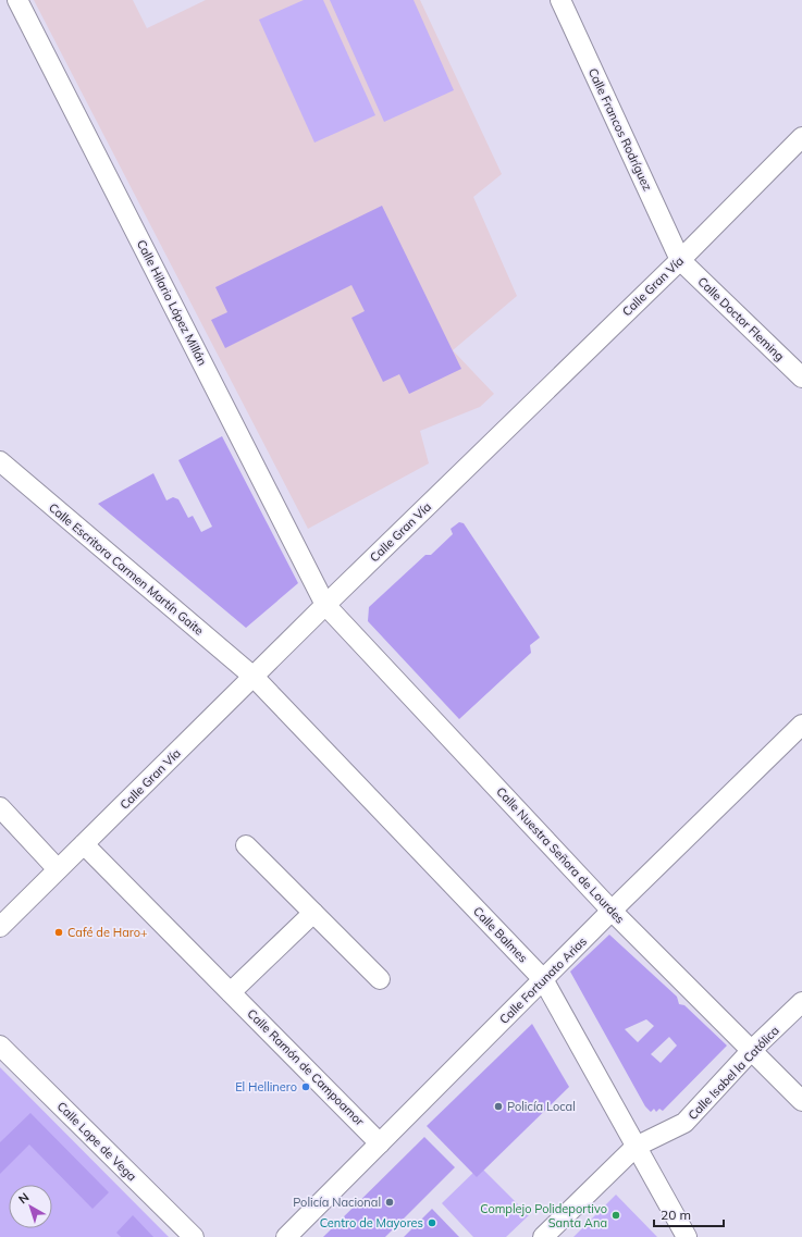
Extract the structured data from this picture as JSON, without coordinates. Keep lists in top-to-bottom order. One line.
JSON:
{"streets":{"street":["Calle Francos Rodríguez","Calle Gran Vía","Calle Hilario López Millán","Calle Doctor Fleming","Calle Escritora Carmen Martín Gaite","Calle Nuestra Señora de Lourdes","Calle Balmes","Calle Fortunato Arias","Calle Ramón de Campoamor","Calle Isabel la Católica","Calle Lope de Vega"]},"crossings":[["Calle Francos Rodríguez","Calle Gran Vía"],["Calle Francos Rodríguez","Calle Doctor Fleming"],["Calle Gran Vía","Calle Hilario López Millán"],["Calle Gran Vía","Calle Doctor Fleming"],["Calle Gran Vía","Calle Escritora Carmen Martín Gaite"],["Calle Gran Vía","Calle Nuestra Señora de Lourdes"],["Calle Gran Vía","Calle Balmes"],["Calle Gran Vía","Calle Ramón de Campoamor"],["Calle Hilario López Millán","Calle Nuestra Señora de Lourdes"],["Calle Escritora Carmen Martín Gaite","Calle Balmes"],["Calle Nuestra Señora de Lourdes","Calle Fortunato Arias"],["Calle Nuestra Señora de Lourdes","Calle Isabel la Católica"],["Calle Balmes","Calle Fortunato Arias"],["Calle Balmes","Calle Isabel la Católica"],["Calle Fortunato Arias","Calle Ramón de Campoamor"]],"places":["Café de Haro+","El Hellinero","Policía Local","Policía Nacional","Complejo Polideportivo Santa Ana","Centro de Mayores"],"scale_bar":"20 m","north":"top left"}
